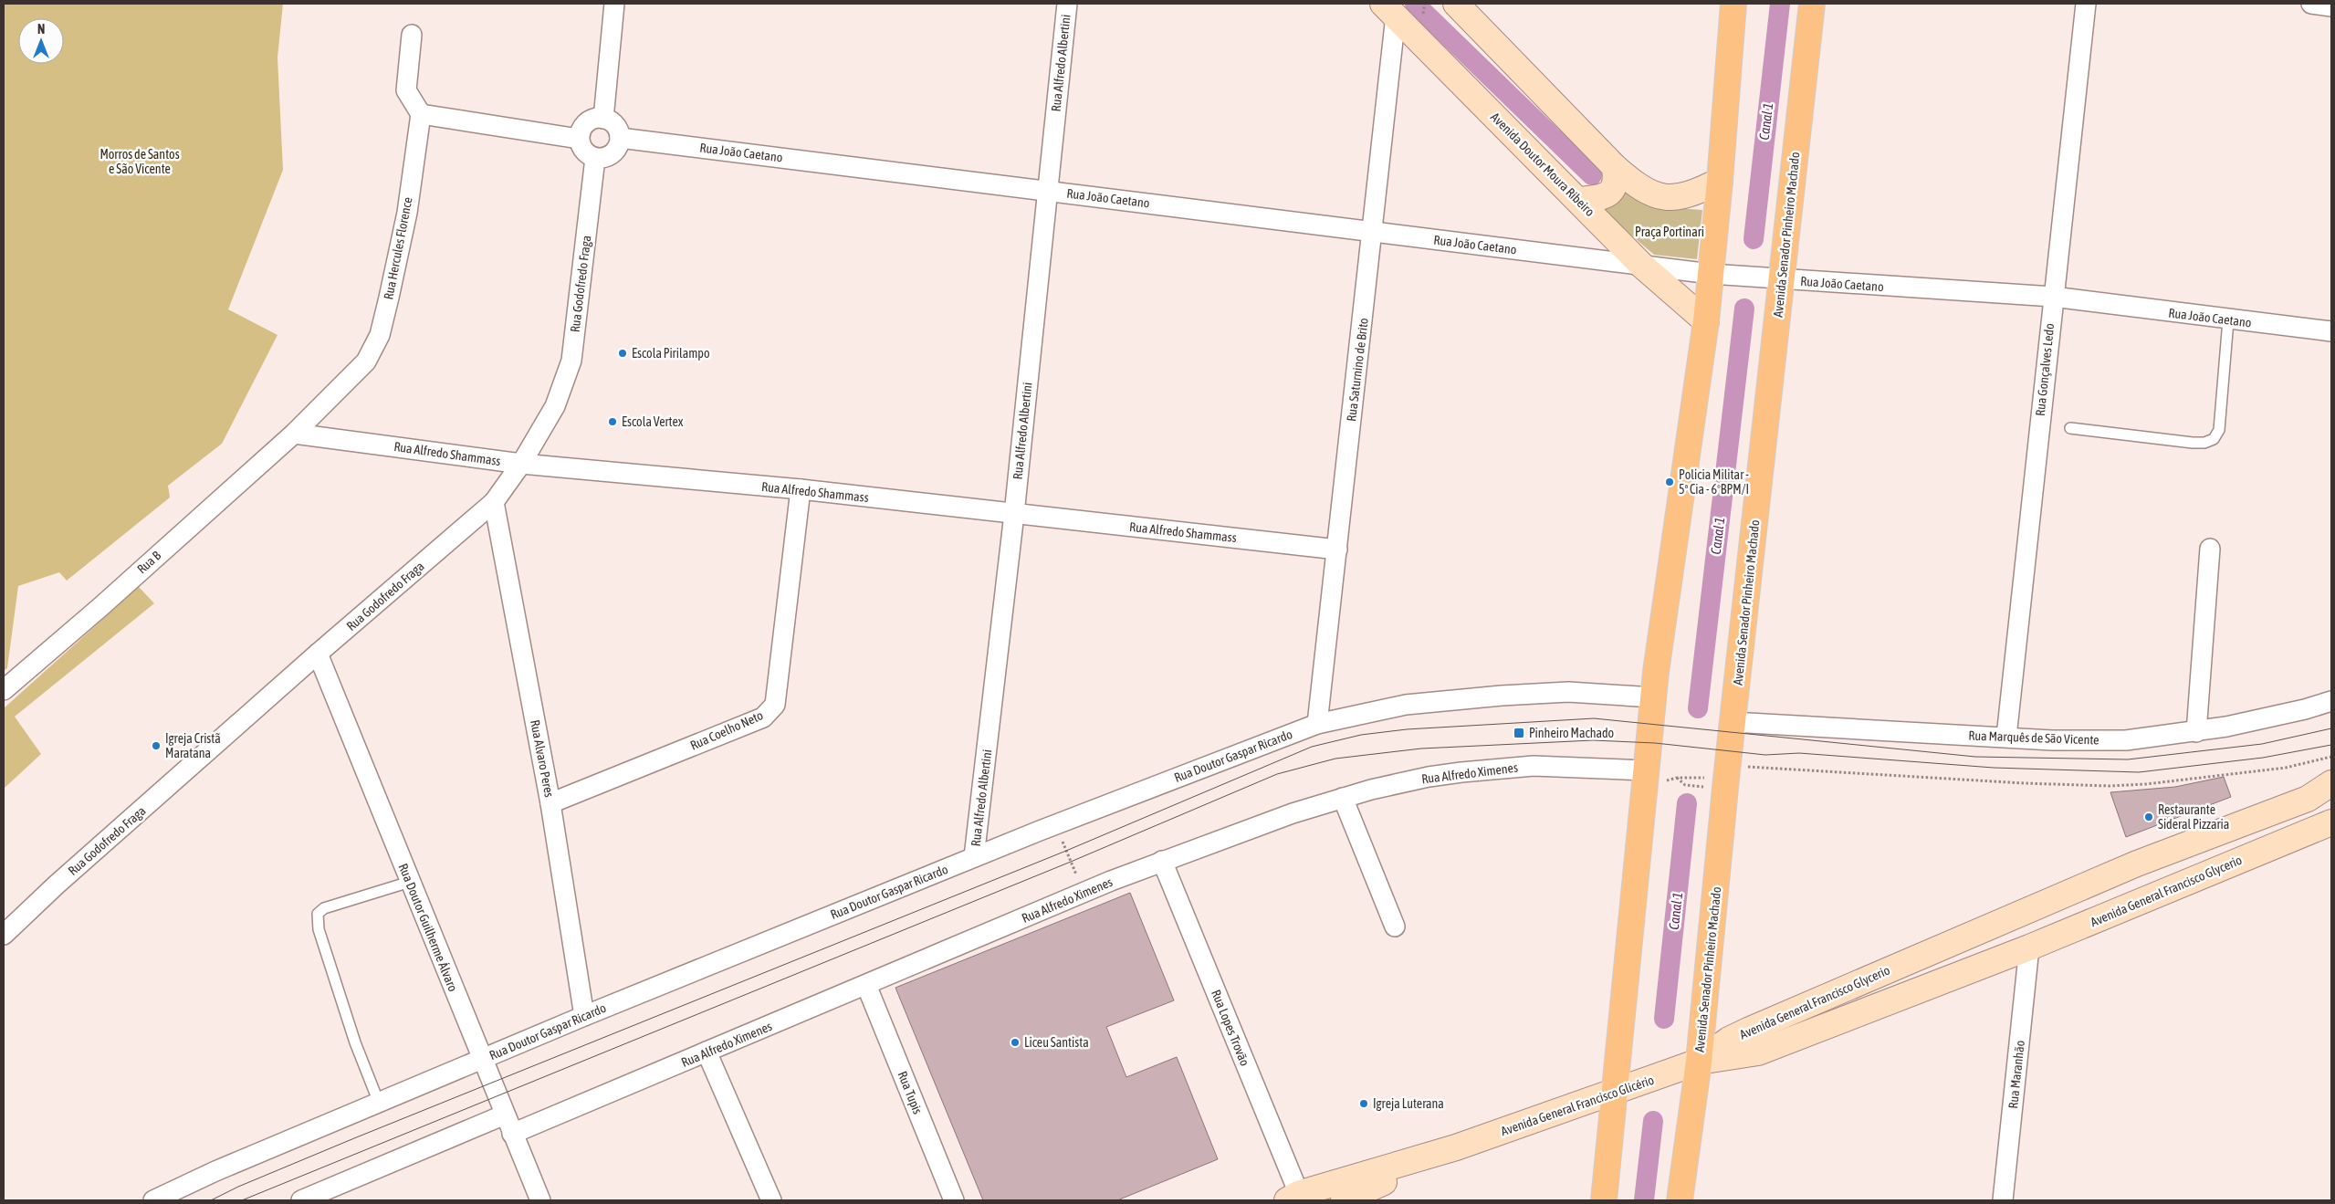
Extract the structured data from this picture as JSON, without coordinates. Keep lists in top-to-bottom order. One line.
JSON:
{"streets":{"main road":["Avenida Doutor Moura Ribeiro","Avenida Senador Pinheiro Machado","Avenida General Francisco Glycerio","Avenida General Francisco Glicério"],"street":["Rua Alfredo Albertini","Rua João Caetano","Rua Hercules Florence","Rua Godofredo Fraga","Rua Saturnino de Brito","Rua Gonçalves Ledo","Rua Alfredo Shammass","Rua B","Rua Coelho Neto","Rua Marquês de São Vicente","Rua Doutor Gaspar Ricardo","Rua Alvaro Peres","Rua Alfredo Ximenes","Rua Doutor Guilherme Álvaro","Rua Lopes Trovão","Rua Maranhão","Rua Tupis"]},"crossings":[["Rua Alfredo Albertini","Rua João Caetano"],["Rua Alfredo Albertini","Rua Alfredo Shammass"],["Rua Alfredo Albertini","Rua Doutor Gaspar Ricardo"],["Rua João Caetano","Avenida Doutor Moura Ribeiro"],["Rua João Caetano","Avenida Senador Pinheiro Machado"],["Rua João Caetano","Rua Godofredo Fraga"],["Rua João Caetano","Rua Saturnino de Brito"],["Rua João Caetano","Rua Gonçalves Ledo"],["Avenida Doutor Moura Ribeiro","Rua Saturnino de Brito"],["Avenida Senador Pinheiro Machado","Rua Marquês de São Vicente"],["Avenida Senador Pinheiro Machado","Avenida General Francisco Glycerio"],["Avenida Senador Pinheiro Machado","Avenida General Francisco Glicério"],["Rua Hercules Florence","Rua Alfredo Shammass"],["Rua Hercules Florence","Rua B"],["Rua Godofredo Fraga","Rua Alfredo Shammass"],["Rua Godofredo Fraga","Rua Alvaro Peres"],["Rua Godofredo Fraga","Rua Doutor Guilherme Álvaro"],["Rua Saturnino de Brito","Rua Alfredo Shammass"],["Rua Saturnino de Brito","Rua Doutor Gaspar Ricardo"],["Rua Gonçalves Ledo","Rua Marquês de São Vicente"],["Rua Alfredo Shammass","Rua B"],["Rua Alfredo Shammass","Rua Coelho Neto"],["Rua Coelho Neto","Rua Alvaro Peres"],["Rua Doutor Gaspar Ricardo","Rua Alvaro Peres"],["Rua Doutor Gaspar Ricardo","Rua Doutor Guilherme Álvaro"],["Rua Alfredo Ximenes","Rua Doutor Guilherme Álvaro"],["Rua Alfredo Ximenes","Rua Lopes Trovão"],["Rua Alfredo Ximenes","Rua Tupis"],["Avenida General Francisco Glycerio","Rua Maranhão"],["Avenida General Francisco Glycerio","Avenida General Francisco Glicério"],["Rua Lopes Trovão","Avenida General Francisco Glicério"]],"water":["Canal 1"],"parks":["Morros de Santos e São Vicente","Praça Portinari"],"places":{"other":["Escola Pirilampo","Escola Vertex","Policia Militar - 5ª Cia - 6ºBPM/I","Igreja Cristã Maratana","Restaurante Sideral Pizzaria","Liceu Santista","Igreja Luterana"],"transit":["Pinheiro Machado"]},"north":"top"}
